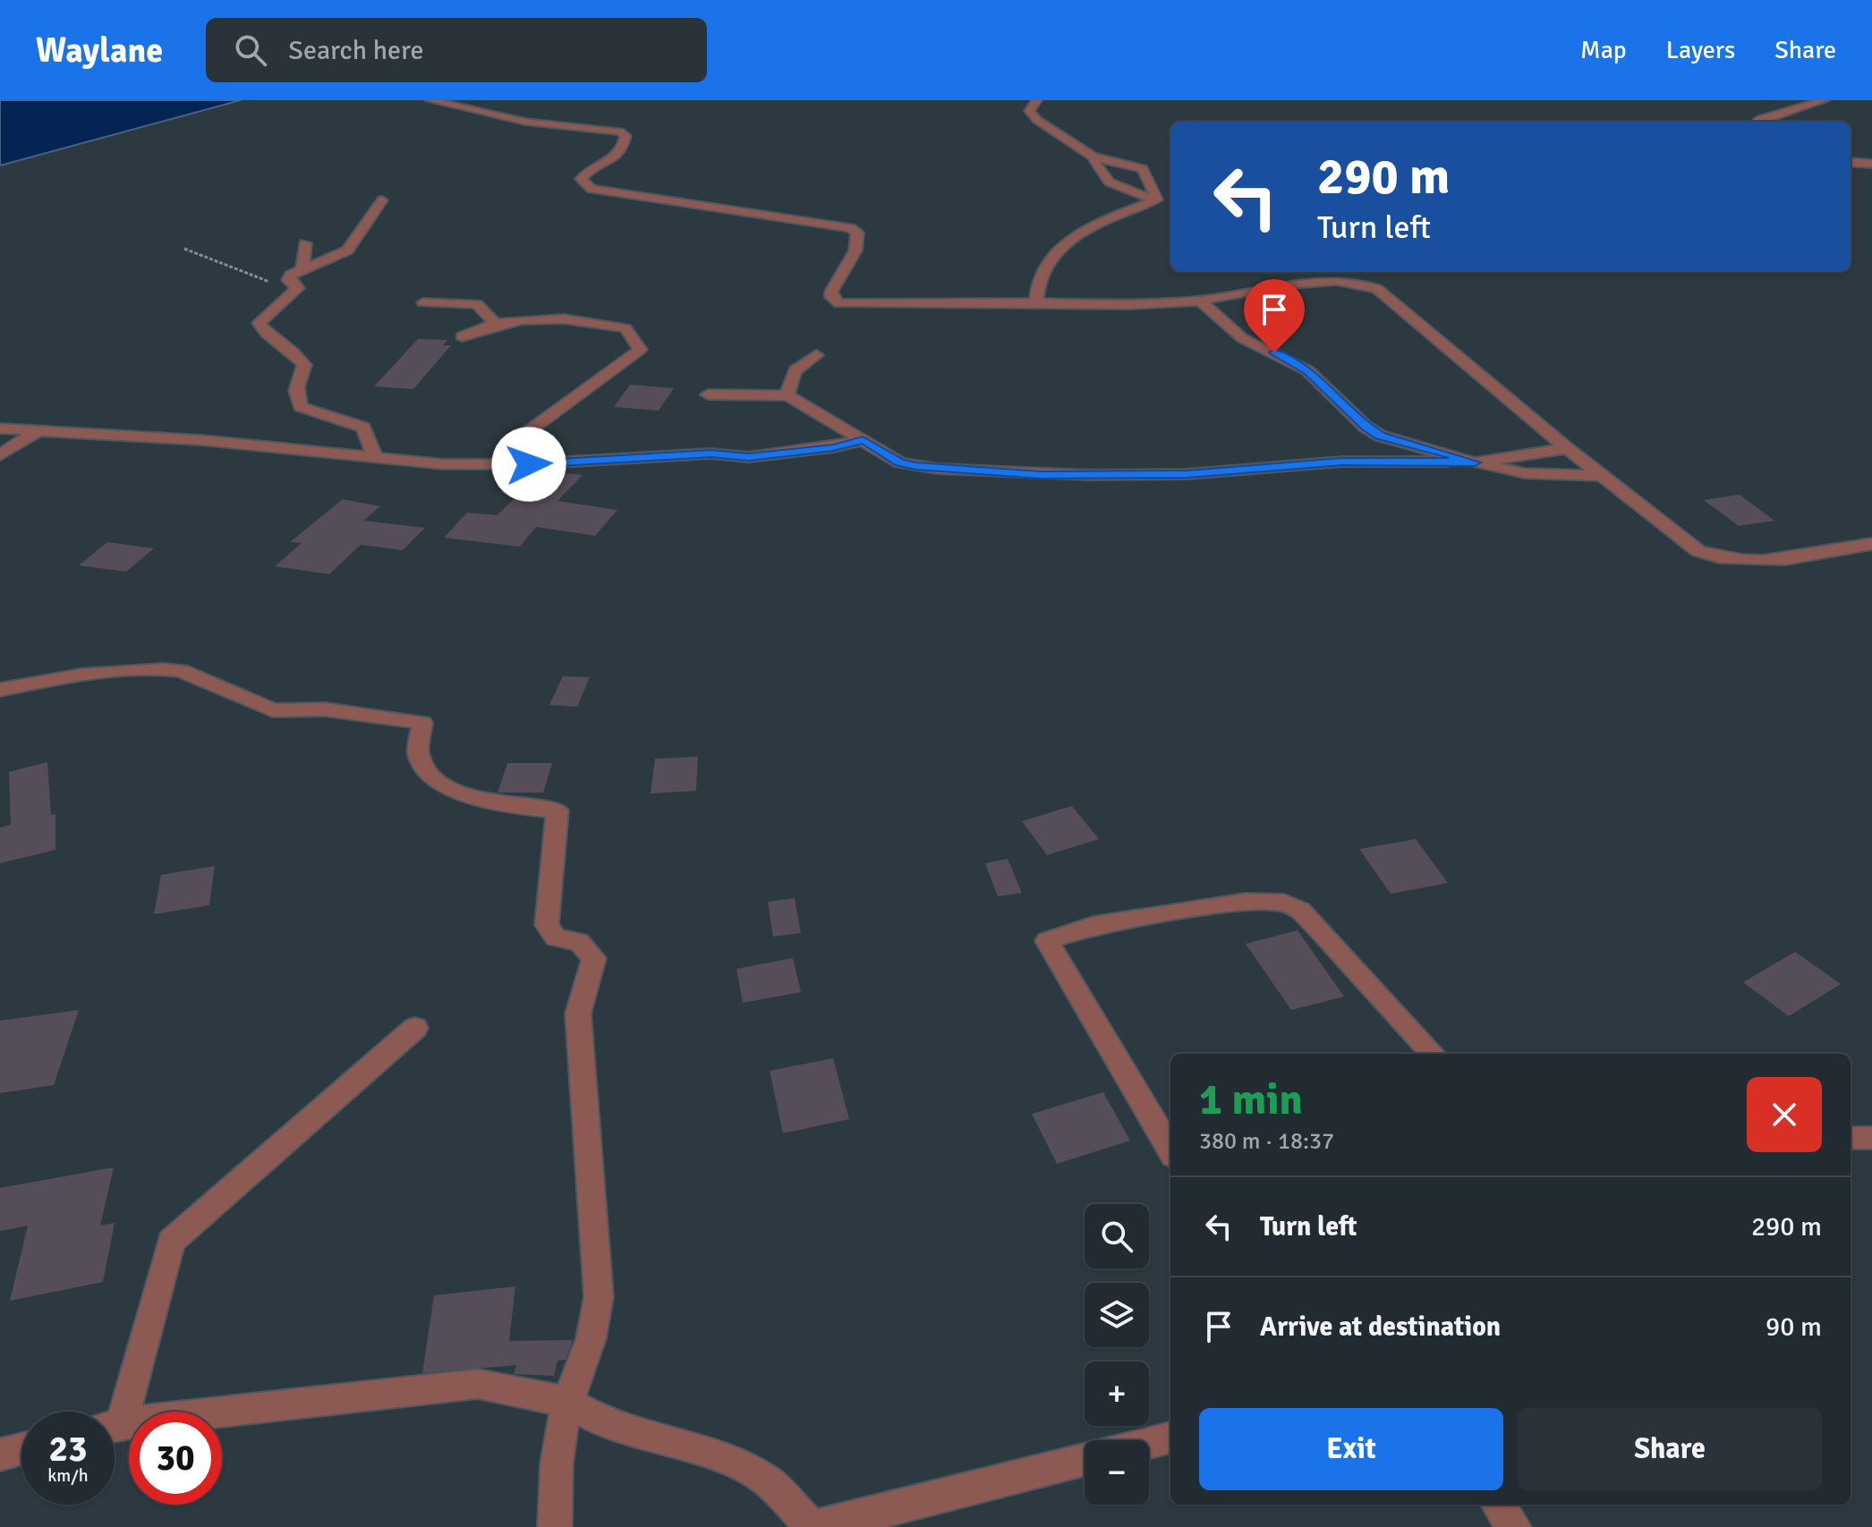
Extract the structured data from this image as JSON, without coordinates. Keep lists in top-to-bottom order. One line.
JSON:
{"page":{"header":"Waylane","search":"Search here","nav":["Map","Layers","Share"],"turn":["290 m","Turn left"],"heading":["1 min","380 m · 18:37"],"list":[{"name":"Turn left","value":"290 m"},{"name":"Arrive at destination","value":"90 m"}],"map_buttons":["+","−"],"buttons":["Exit","Share"],"speed":"23 km/h","limit":"30"}}
